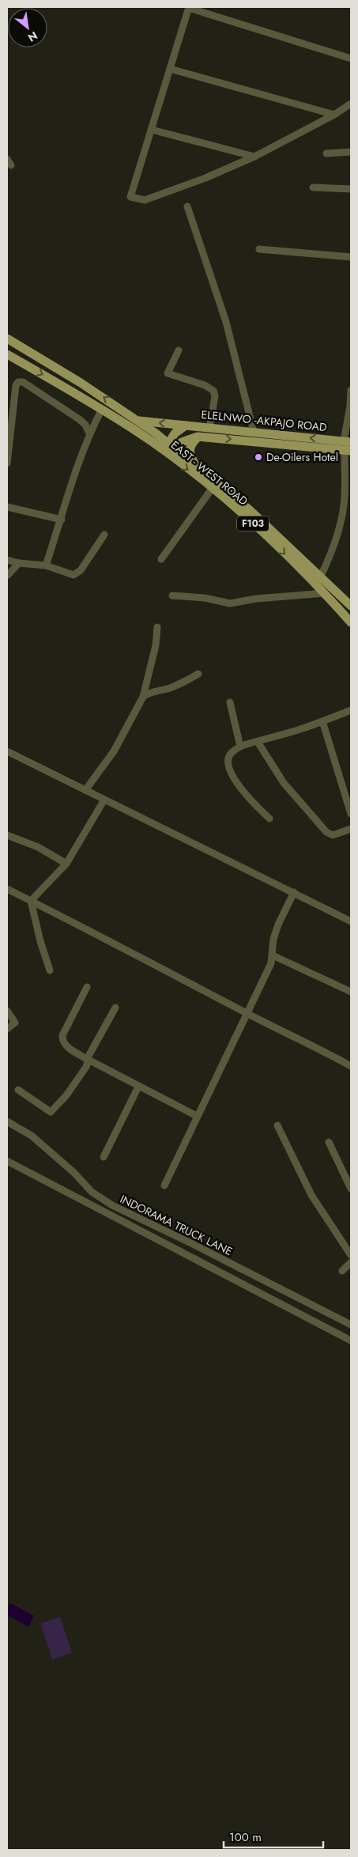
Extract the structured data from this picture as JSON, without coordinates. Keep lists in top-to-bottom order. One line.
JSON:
{"streets":{"main road":["ELELNWO -AKPAJO ROAD","EAST - WEST ROAD","F103"],"street":["INDORAMA TRUCK LANE"]},"crossings":[["ELELNWO -AKPAJO ROAD","EAST - WEST ROAD"],["EAST - WEST ROAD","F103"]],"places":["De-Oilers Hotel"],"scale_bar":"100 m","north":"bottom right"}
